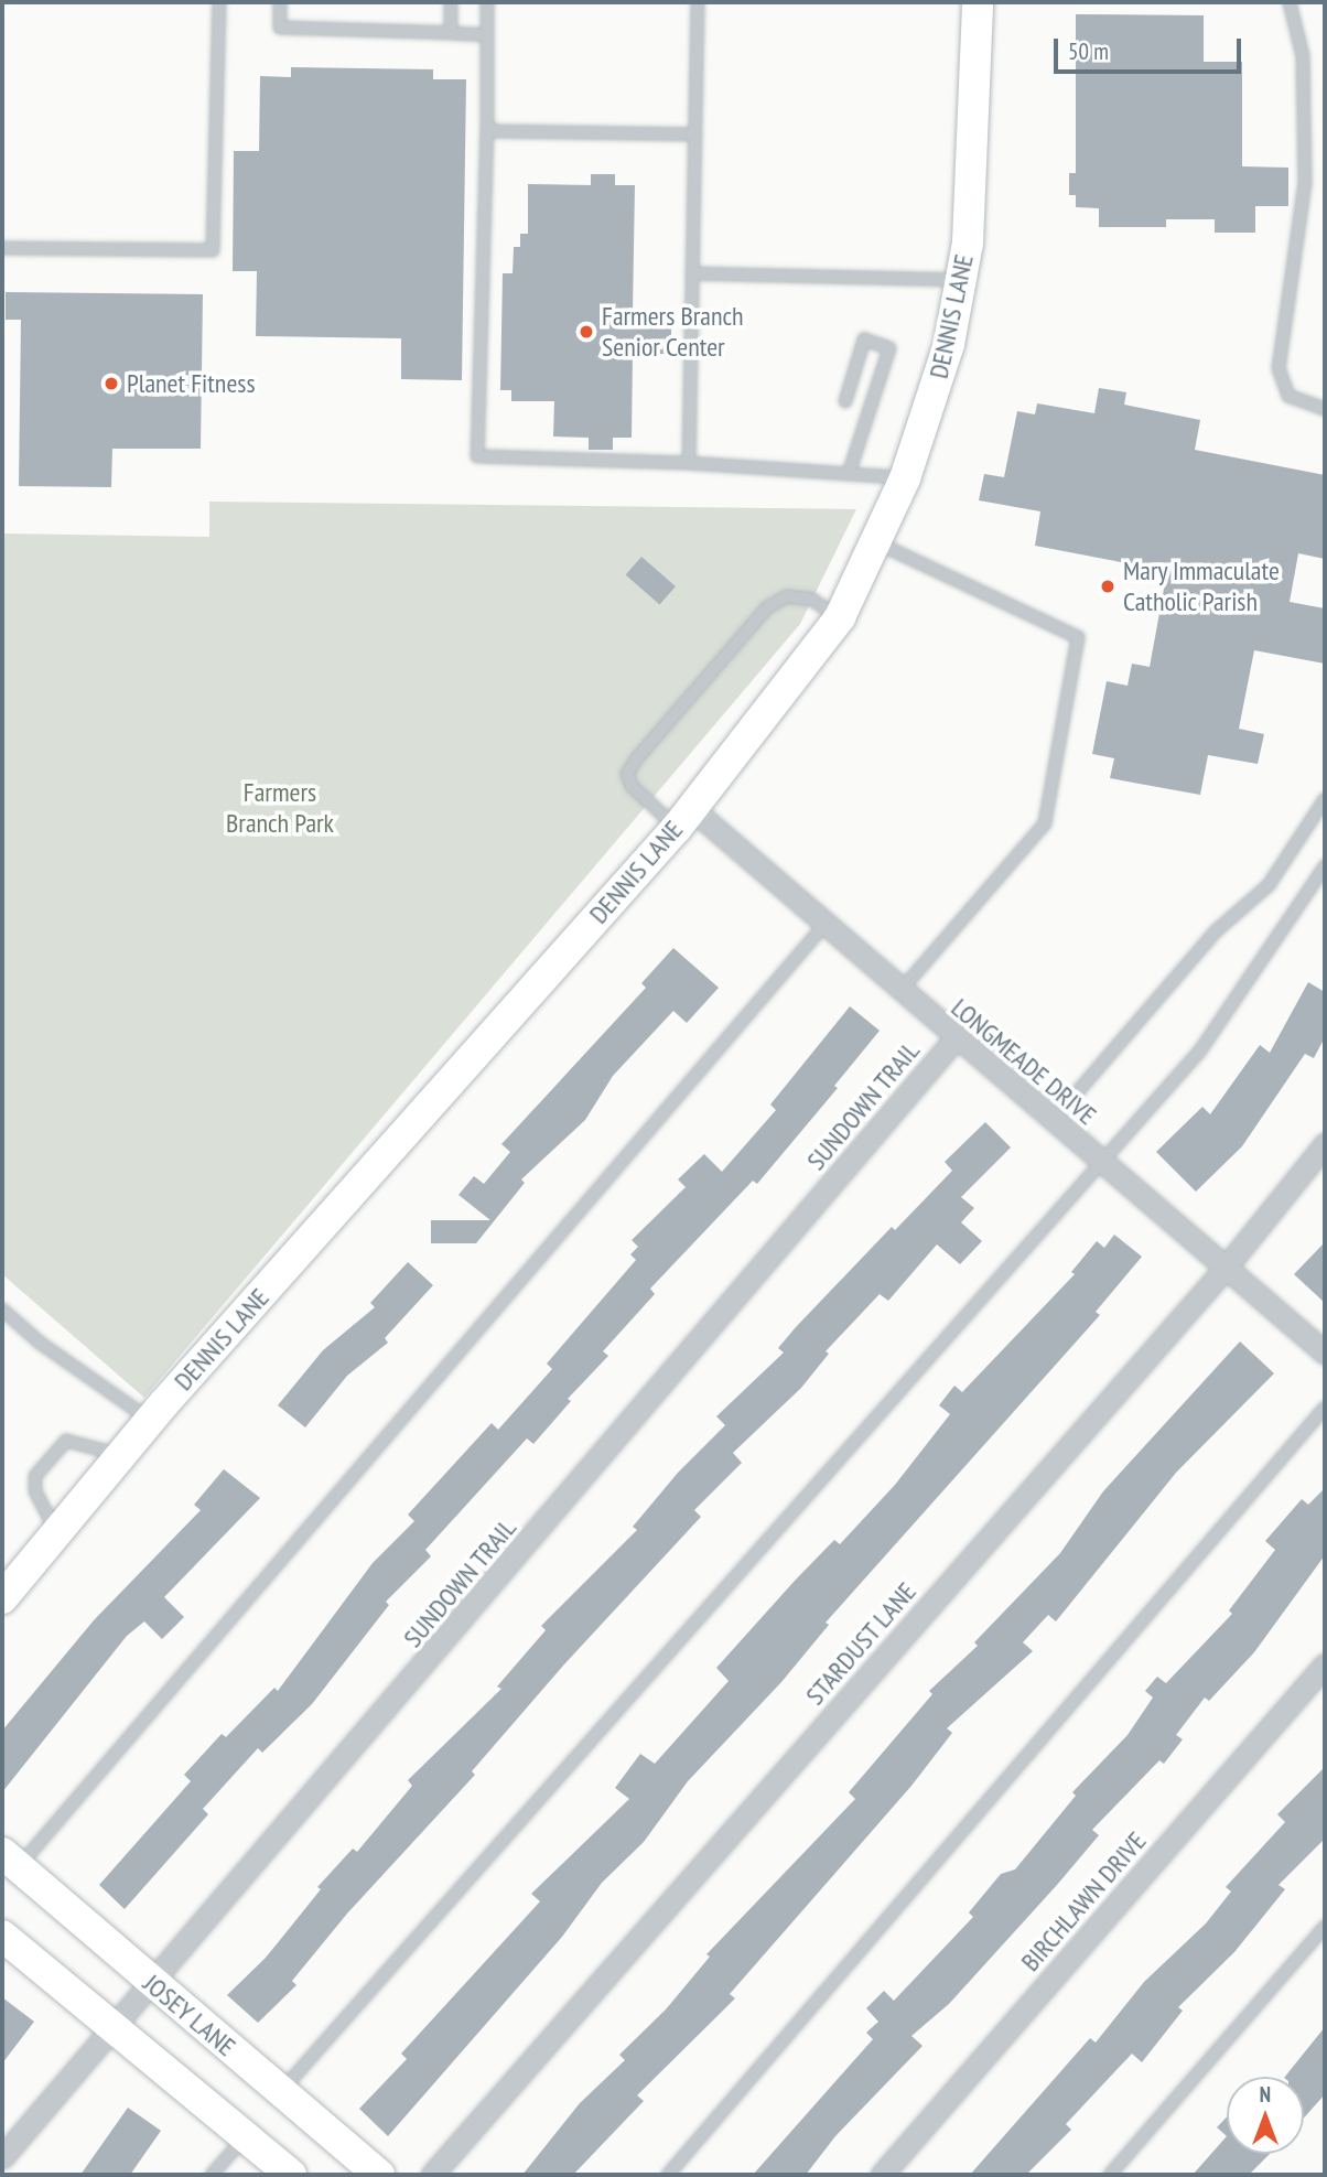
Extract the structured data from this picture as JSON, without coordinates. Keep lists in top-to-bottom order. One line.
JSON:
{"streets":{"street":["DENNIS LANE","LONGMEADE DRIVE","SUNDOWN TRAIL","STARDUST LANE","BIRCHLAWN DRIVE","JOSEY LANE"]},"crossings":[["DENNIS LANE","LONGMEADE DRIVE"],["LONGMEADE DRIVE","SUNDOWN TRAIL"],["LONGMEADE DRIVE","STARDUST LANE"],["SUNDOWN TRAIL","JOSEY LANE"]],"parks":["Farmers Branch Park"],"places":["Farmers Branch Senior Center","Planet Fitness","Mary Immaculate Catholic Parish"],"scale_bar":"50 m","north":"top"}
